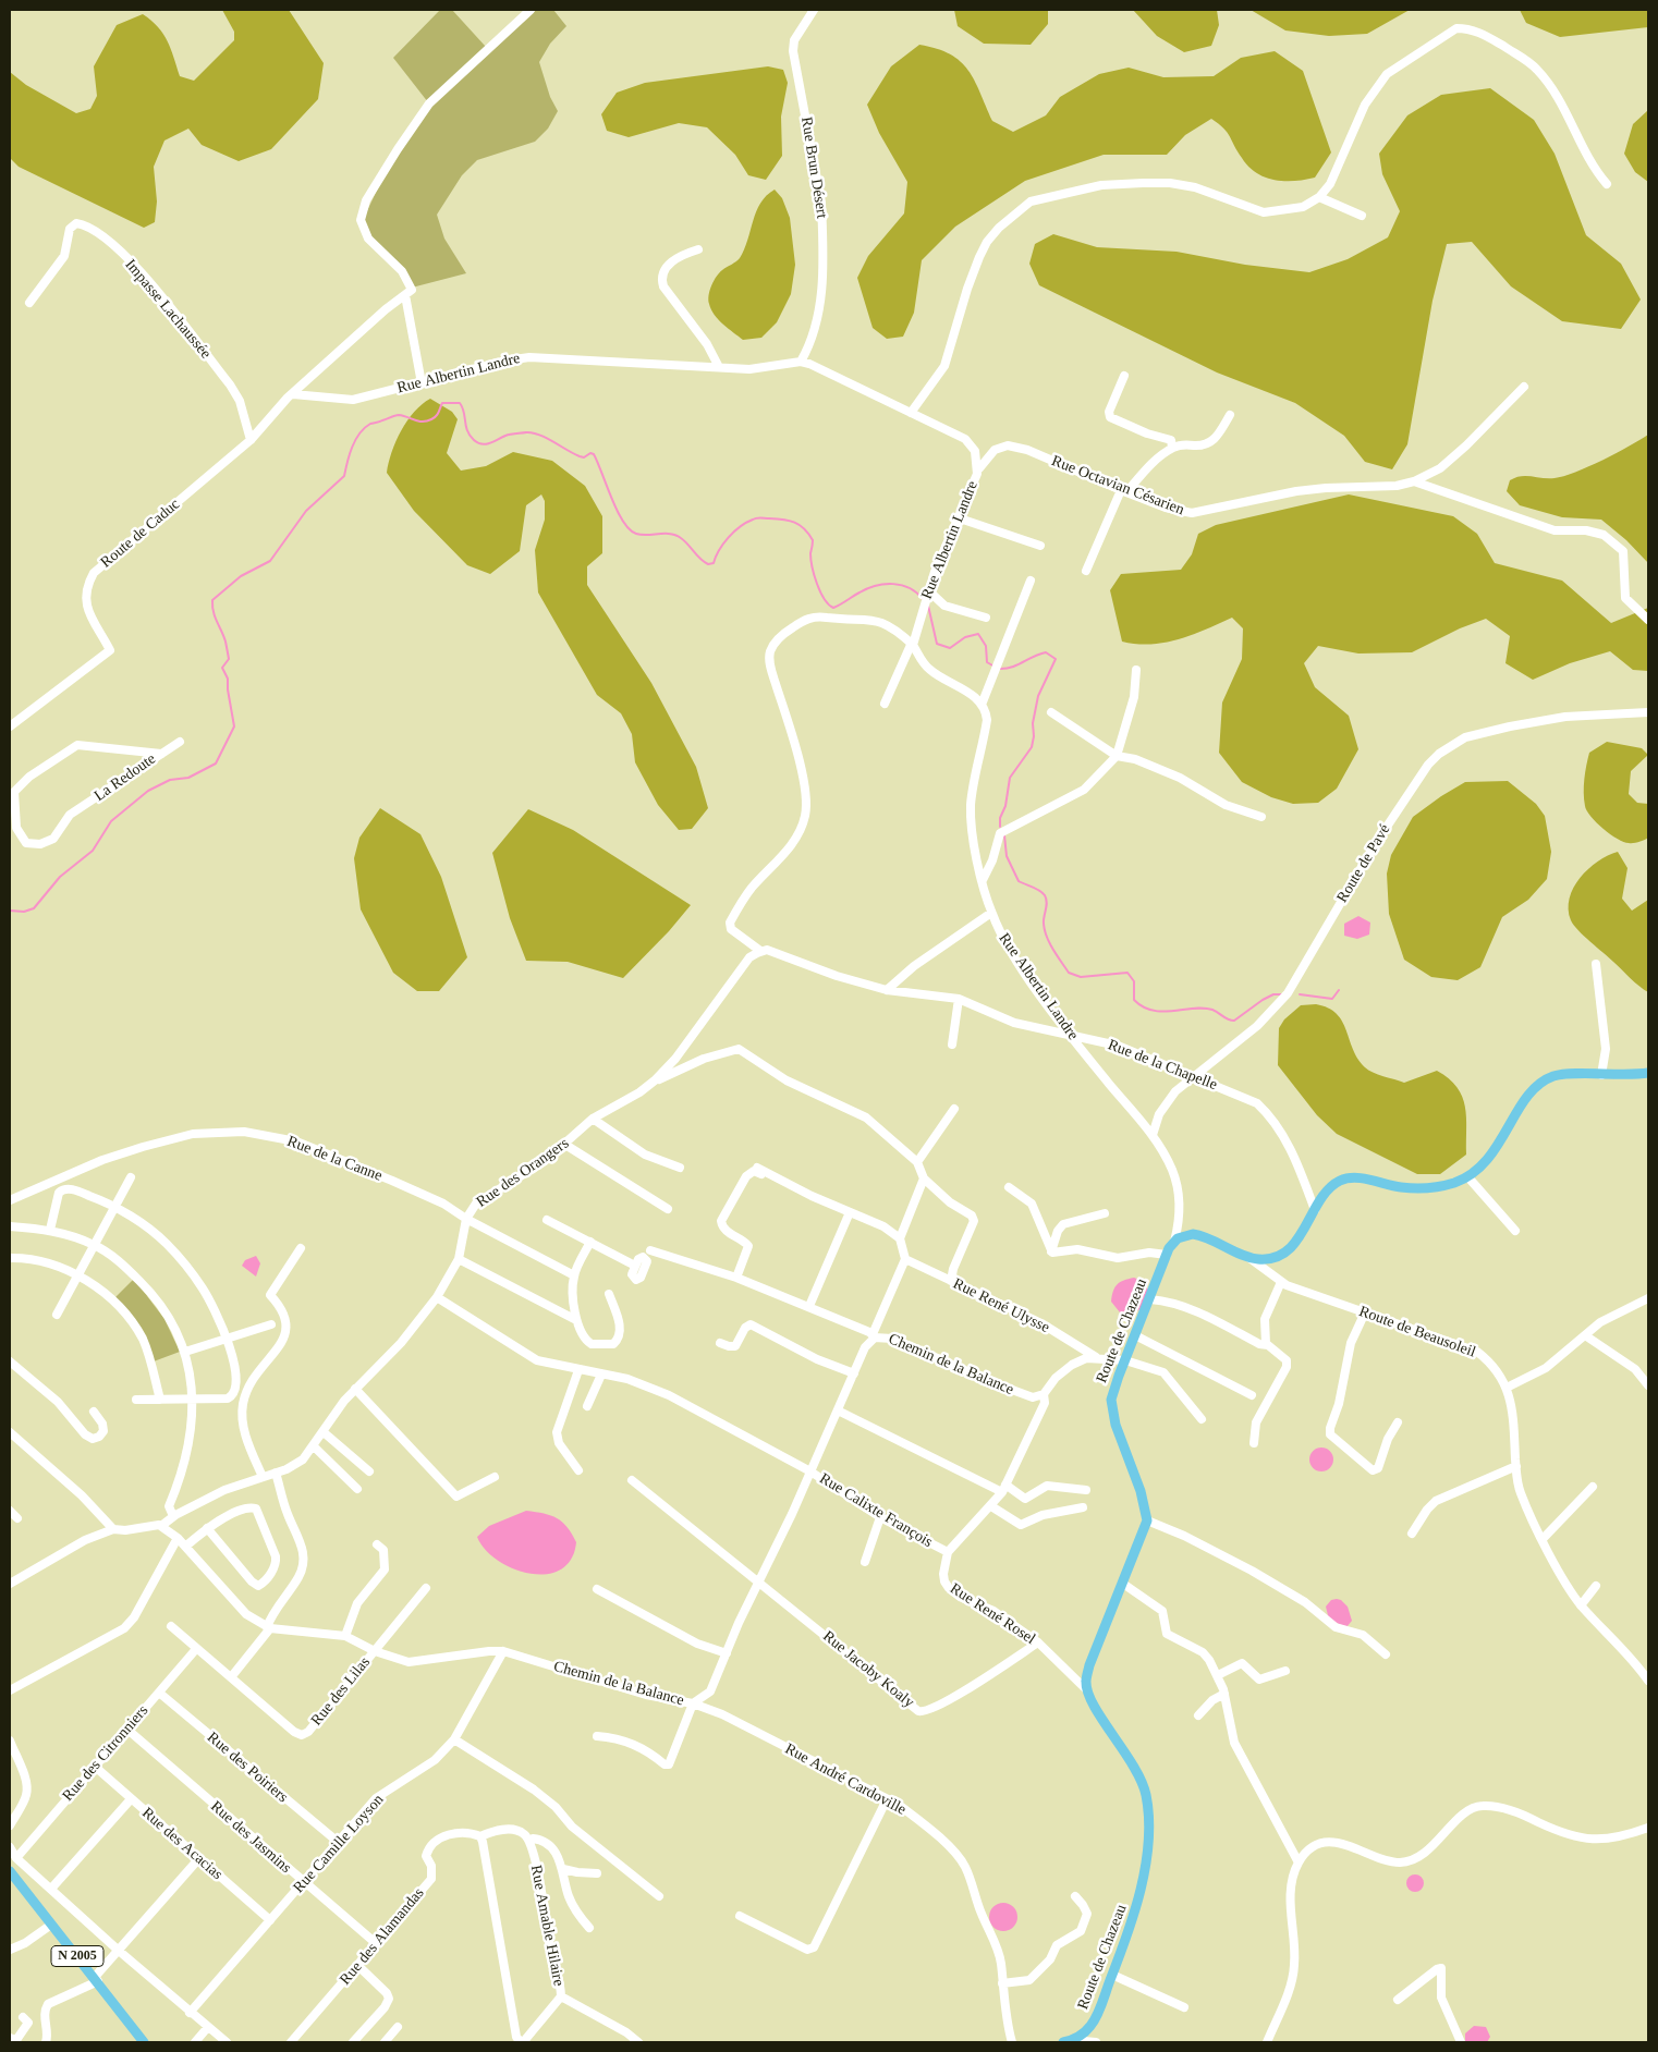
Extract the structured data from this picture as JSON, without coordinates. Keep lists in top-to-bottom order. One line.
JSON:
{"streets":{"main road":["Route de Chazeau","N 2005"],"street":["Rue Brun Désert","Impasse Lachaussée","Rue Albertin Landre","Rue Octavian Césarien","Route de Caduc","La Redoute","Route de Pavé","Rue de la Chapelle","Rue de la Canne","Rue des Orangers","Rue René Ulysse","Route de Beausoleil","Chemin de la Balance","Rue Calixte François","Rue René Rosel","Rue Jacoby Koaly","Rue des Lilas","Rue des Citronniers","Rue des Poiriers","Rue André Cardoville","Rue des Jasmins","Rue des Acacias","Rue Camille Loyson","Rue Amable Hilaire","Rue des Alamandas"]},"crossings":[["Rue Brun Désert","Rue Albertin Landre"],["Impasse Lachaussée","Route de Caduc"],["Rue Albertin Landre","Rue Octavian Césarien"],["Rue Albertin Landre","Route de Caduc"],["Rue Albertin Landre","Route de Pavé"],["Rue Albertin Landre","Rue de la Chapelle"],["Rue Albertin Landre","Route de Chazeau"],["Route de Pavé","Rue de la Chapelle"],["Rue de la Chapelle","Rue des Orangers"],["Rue de la Canne","Rue des Orangers"],["Rue des Orangers","Chemin de la Balance"],["Rue des Orangers","Rue Calixte François"],["Route de Chazeau","Rue René Rosel"],["Chemin de la Balance","Rue Calixte François"],["Chemin de la Balance","Rue Jacoby Koaly"],["Chemin de la Balance","Rue des Lilas"],["Chemin de la Balance","Rue André Cardoville"],["Chemin de la Balance","Rue Camille Loyson"],["Rue Calixte François","Rue René Rosel"],["Rue René Rosel","Rue Jacoby Koaly"],["Rue des Citronniers","Rue des Poiriers"],["Rue des Citronniers","Rue des Jasmins"],["Rue des Citronniers","Rue des Acacias"],["Rue des Poiriers","Rue Camille Loyson"],["Rue des Jasmins","Rue Camille Loyson"],["Rue des Jasmins","Rue des Alamandas"],["Rue des Acacias","Rue Camille Loyson"]]}
